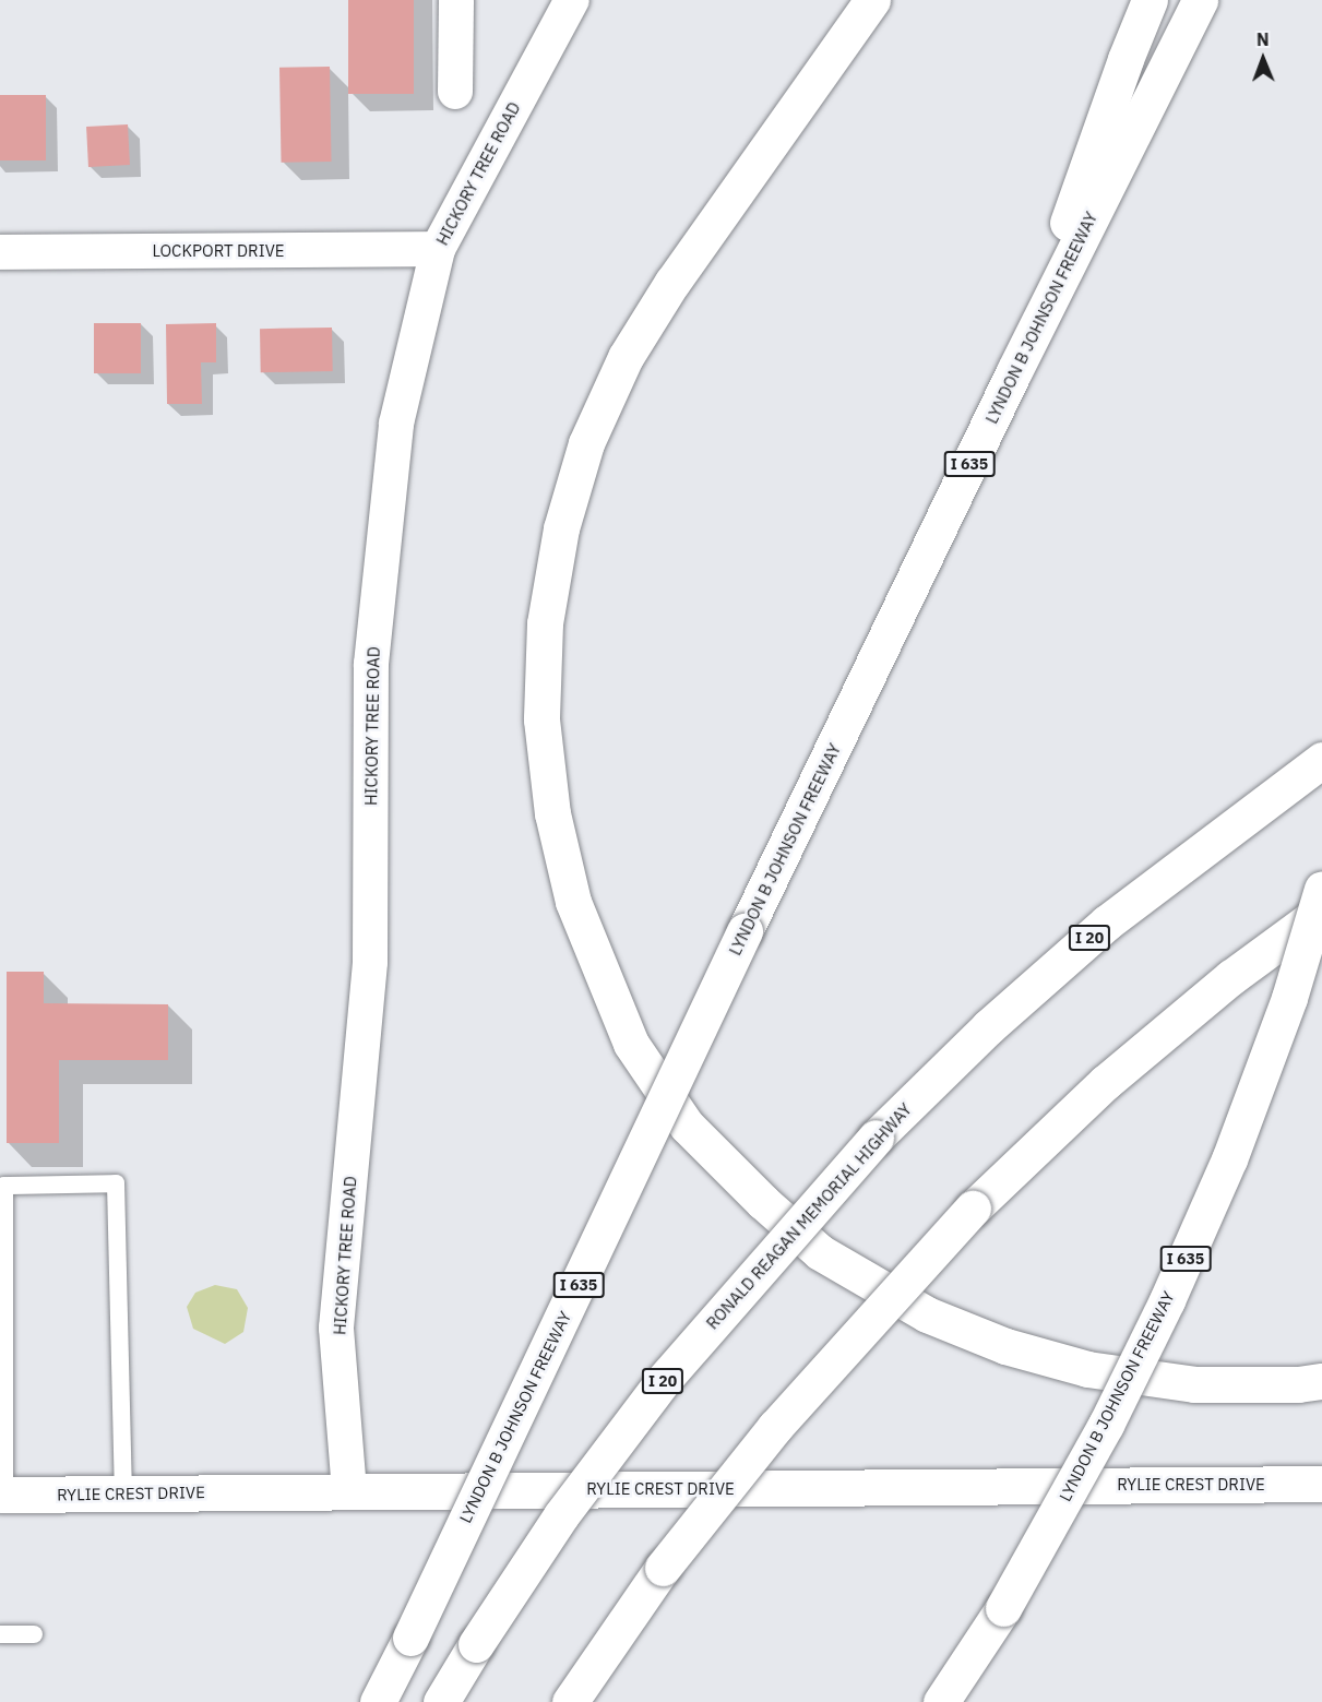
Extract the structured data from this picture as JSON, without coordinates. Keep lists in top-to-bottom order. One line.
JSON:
{"streets":{"main road":["LYNDON B JOHNSON FREEWAY","I 635","I 20","RONALD REAGAN MEMORIAL HIGHWAY","RYLIE CREST DRIVE"],"street":["HICKORY TREE ROAD","LOCKPORT DRIVE"]},"crossings":[["HICKORY TREE ROAD","LOCKPORT DRIVE"],["HICKORY TREE ROAD","RYLIE CREST DRIVE"]],"north":"top"}
